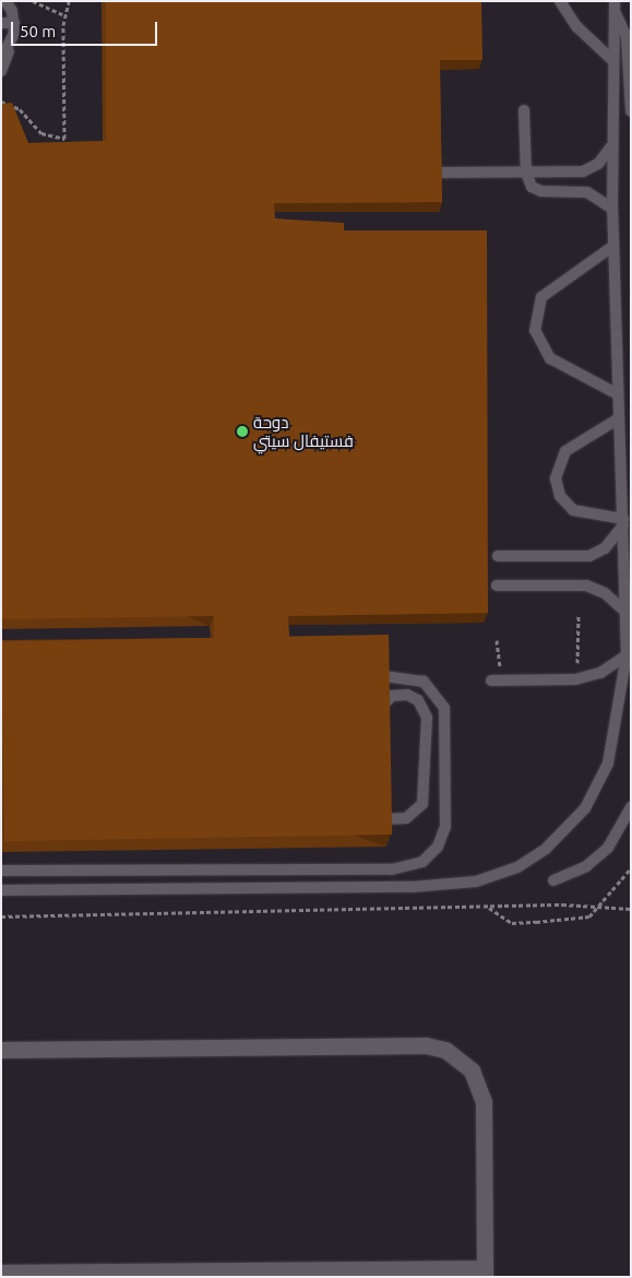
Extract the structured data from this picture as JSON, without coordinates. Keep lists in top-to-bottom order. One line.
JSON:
{"places":["دوحة فستيفال سيتي"],"scale_bar":"50 m"}
